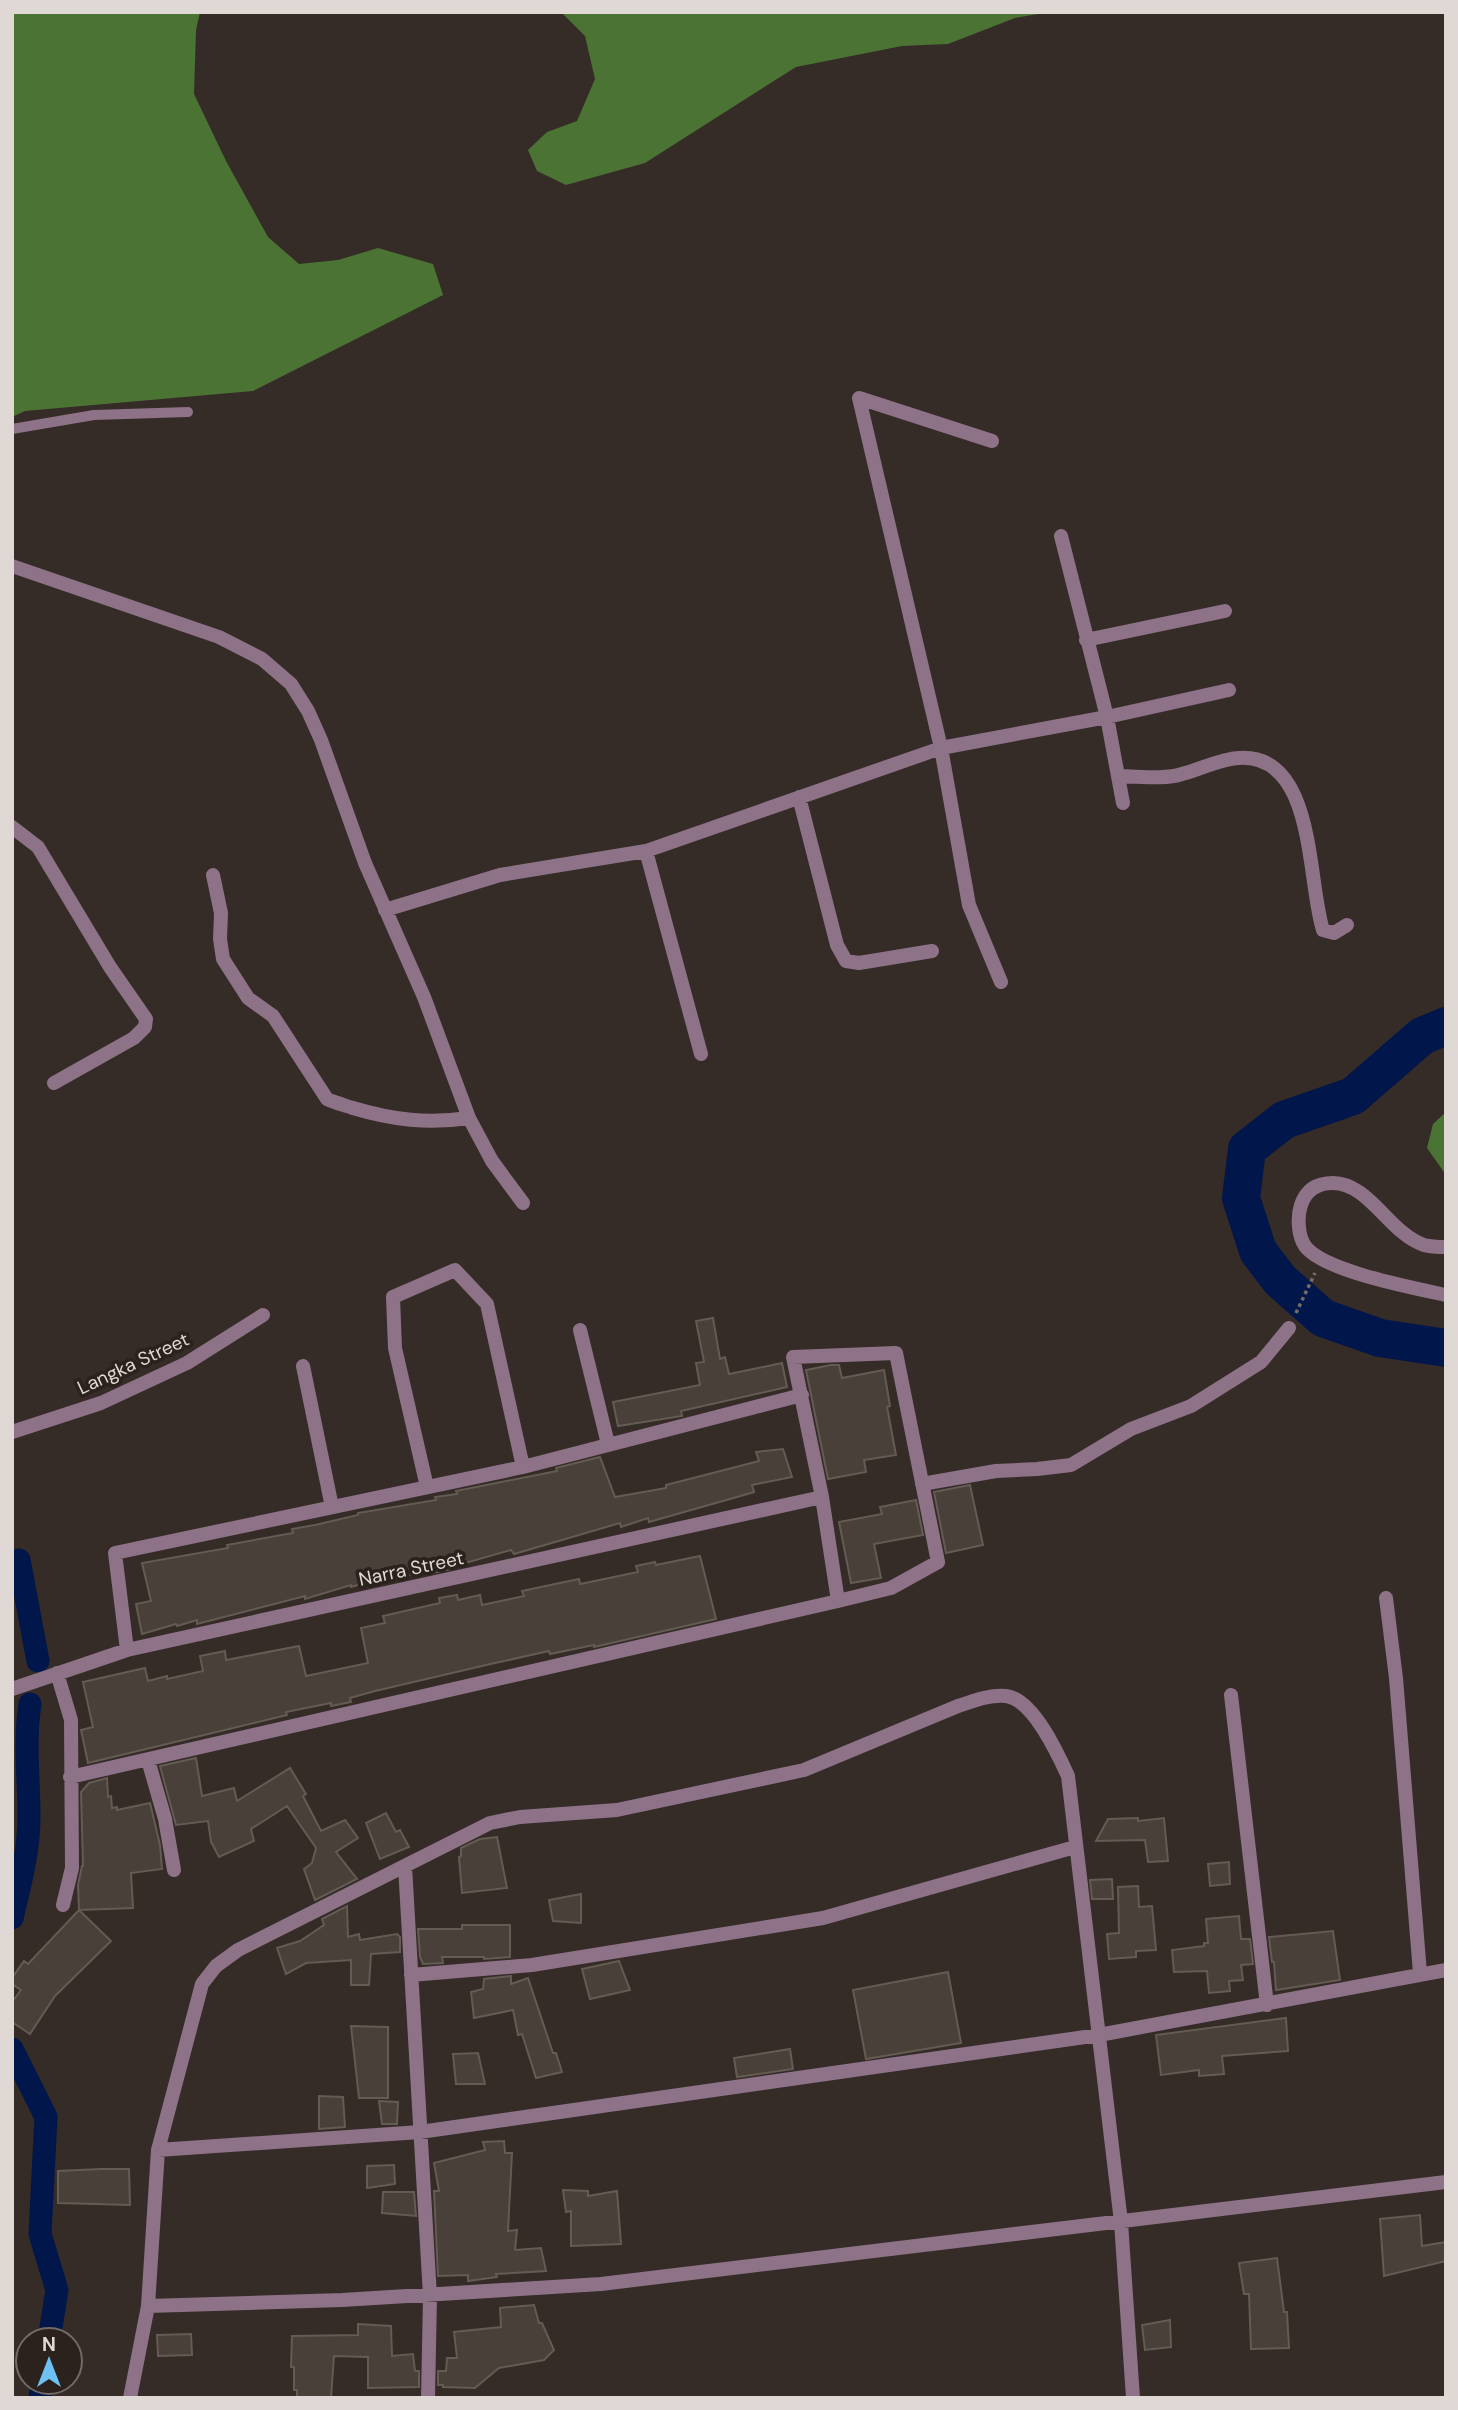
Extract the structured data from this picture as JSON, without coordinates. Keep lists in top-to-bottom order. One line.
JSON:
{"streets":{"street":["Langka Street","Narra Street"]},"north":"top"}
